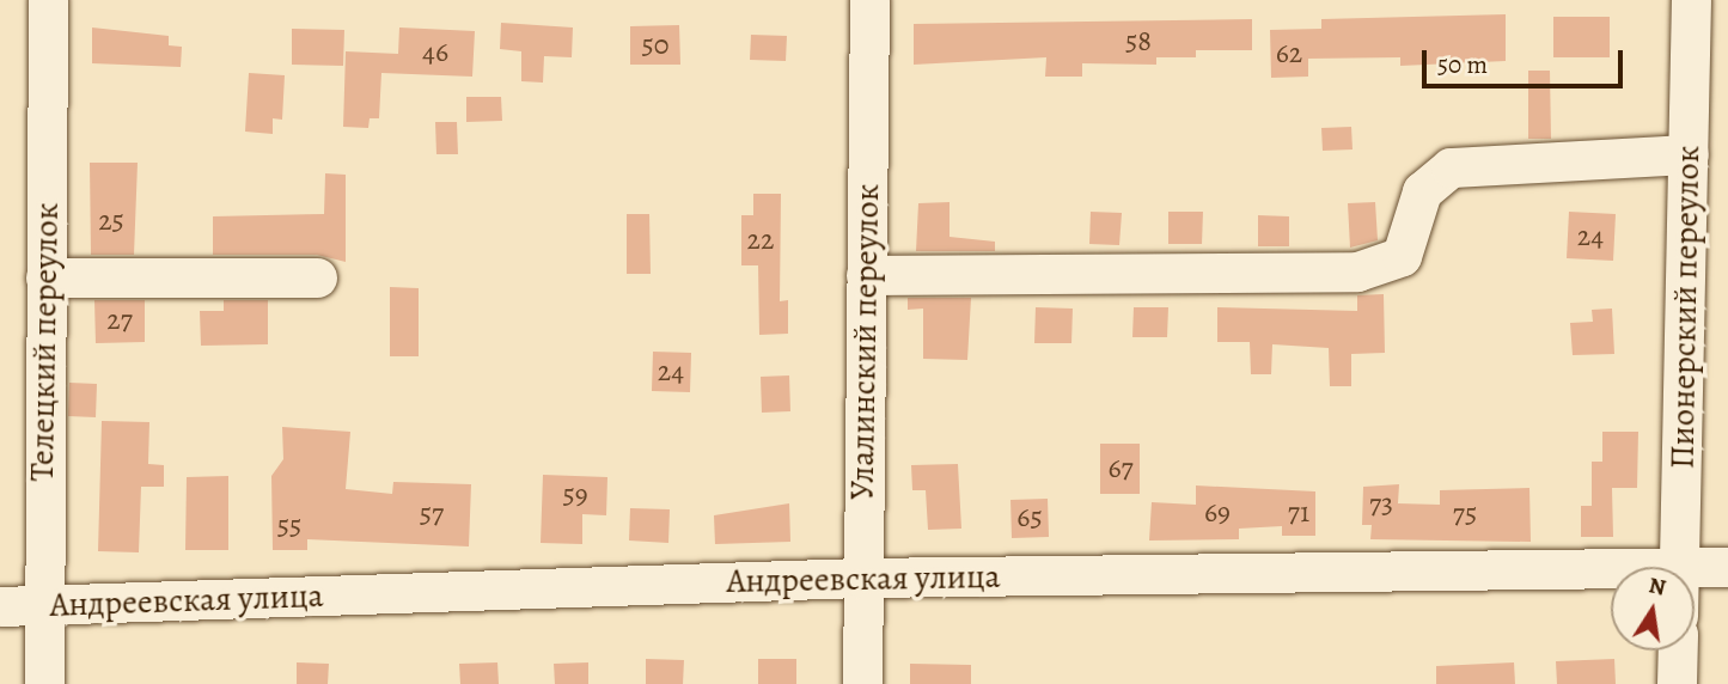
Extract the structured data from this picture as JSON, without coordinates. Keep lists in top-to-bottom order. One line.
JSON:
{"streets":{"street":["Пионерский переулок","Телецкий переулок","Улалинский переулок","Андреевская улица"]},"crossings":[["Телецкий переулок","Андреевская улица"],["Улалинский переулок","Андреевская улица"]],"house_numbers":["58","50","46","62","25","24","22","27","24","67","59","73","69","71","57","75","65","55"],"scale_bar":"50 m","north":"top"}
